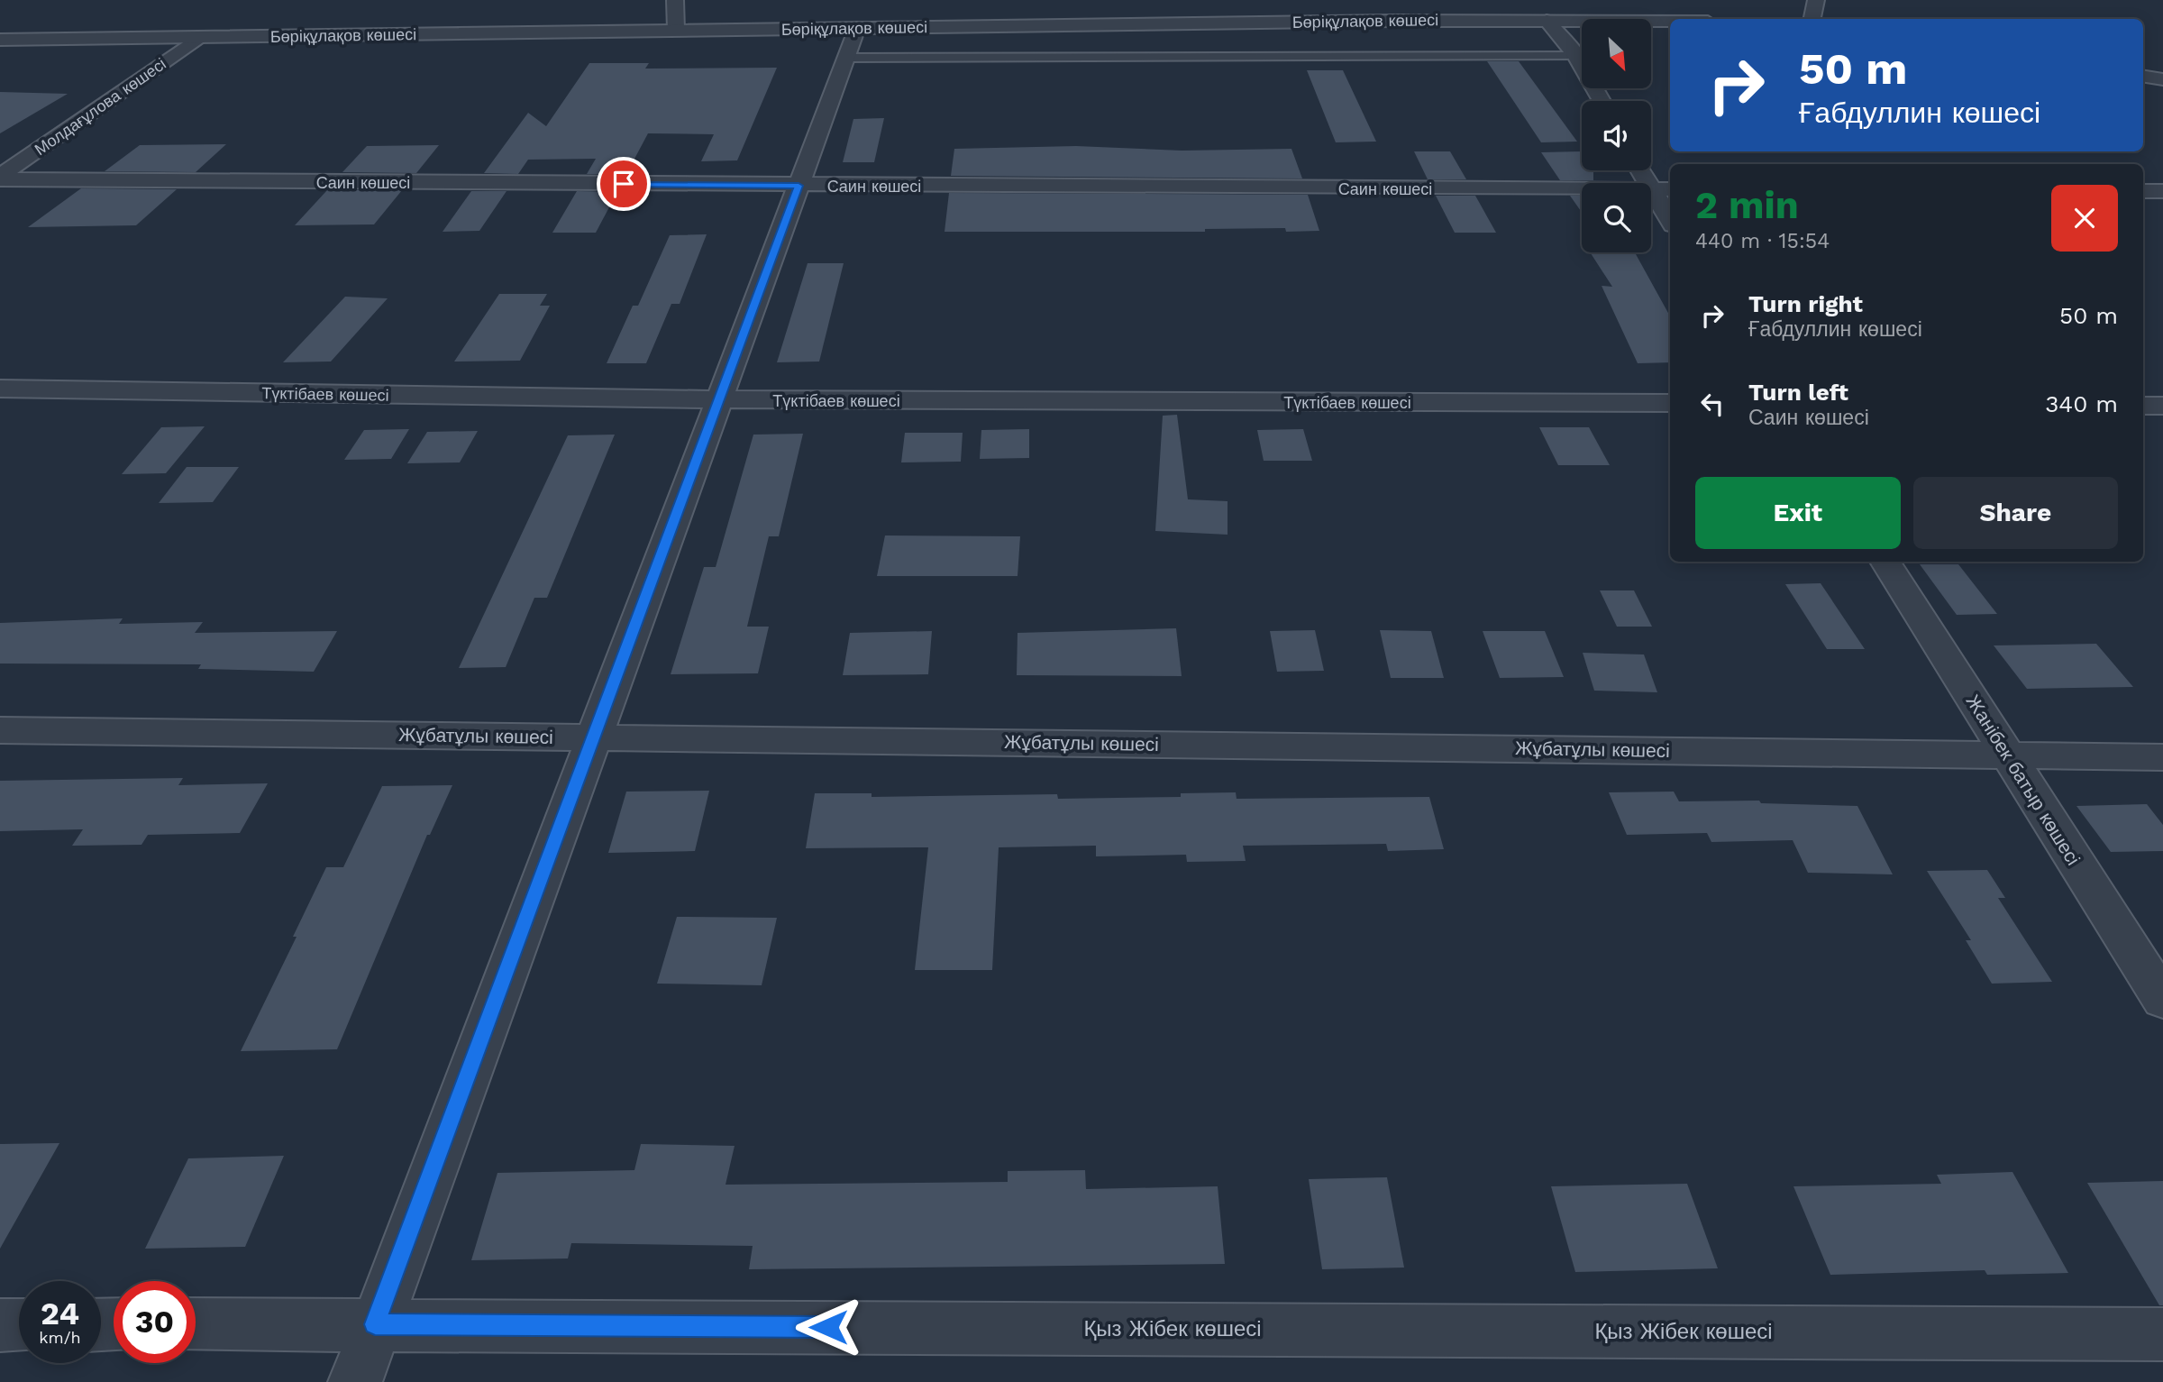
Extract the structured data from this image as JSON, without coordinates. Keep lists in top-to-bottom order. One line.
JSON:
{"streets":{"street":["Бөріқұлақов көшесі","Молдағұлова көшесі","Саин көшесі","Түктібаев көшесі","Жұбатұлы көшесі","Жанібек батыр көшесі","Қыз Жібек көшесі"]},"crossings":[["Бөріқұлақов көшесі","Молдағұлова көшесі"],["Молдағұлова көшесі","Саин көшесі"],["Жұбатұлы көшесі","Жанібек батыр көшесі"]],"north":"bottom right","page":{"turn":["50 m","Ғабдуллин көшесі"],"heading":["2 min","440 m · 15:54"],"list":[{"name":"Turn right","note":"Ғабдуллин көшесі","value":"50 m"},{"name":"Turn left","note":"Саин көшесі","value":"340 m"}],"buttons":["Exit","Share"],"speed":"24 km/h","limit":"30"}}
